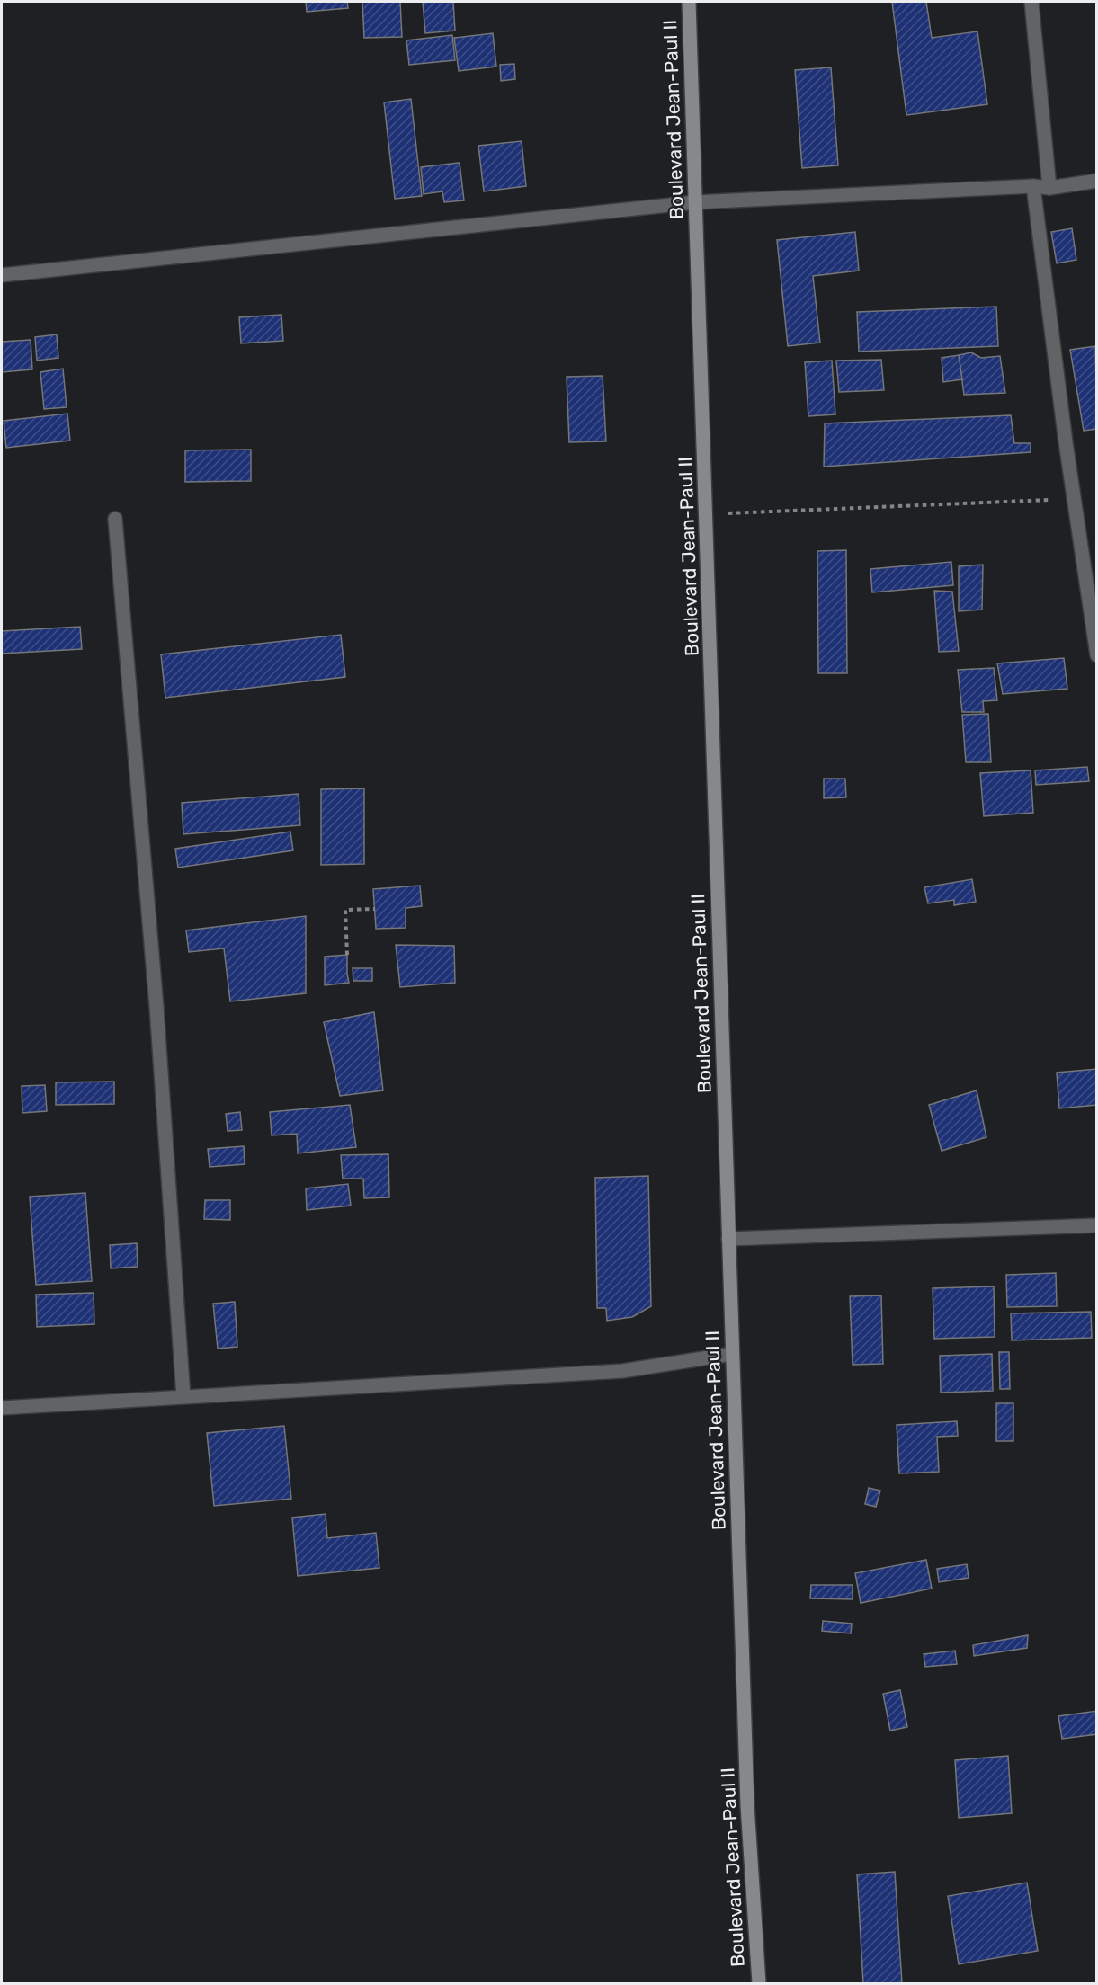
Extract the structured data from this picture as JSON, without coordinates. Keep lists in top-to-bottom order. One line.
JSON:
{"streets":{"main road":["Boulevard Jean-Paul II"]}}
